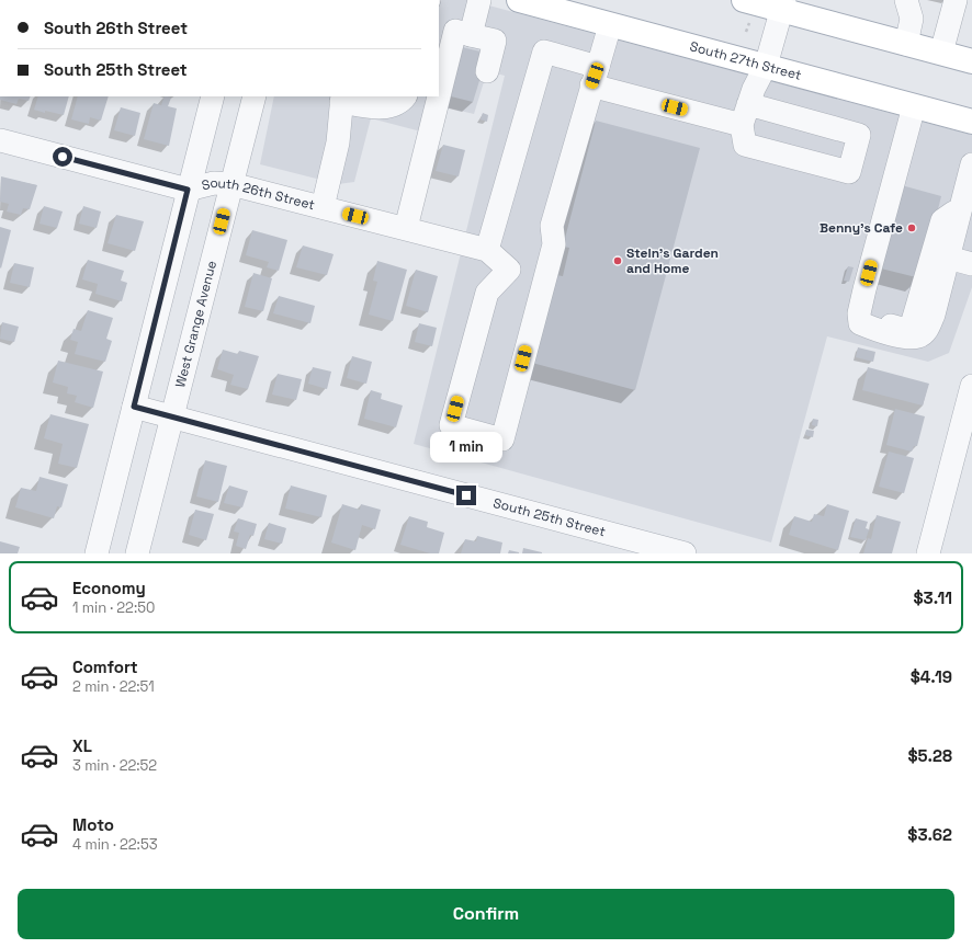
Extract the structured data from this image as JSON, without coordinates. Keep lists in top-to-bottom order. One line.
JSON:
{"streets":{"main road":["South 27th Street"],"street":["South 26th Street","West Grange Avenue","South 25th Street"]},"crossings":[["South 26th Street","West Grange Avenue"],["West Grange Avenue","South 25th Street"]],"places":["Benny's Cafe","Stein's Garden and Home"],"page":{"banner":["South 26th Street","South 25th Street"],"bubble":"1 min","list":[{"name":"Economy","note":"1 min · 22:50","value":"$3.11"},{"name":"Comfort","note":"2 min · 22:51","value":"$4.19"},{"name":"XL","note":"3 min · 22:52","value":"$5.28"},{"name":"Moto","note":"4 min · 22:53","value":"$3.62"}],"buttons":"Confirm"}}
